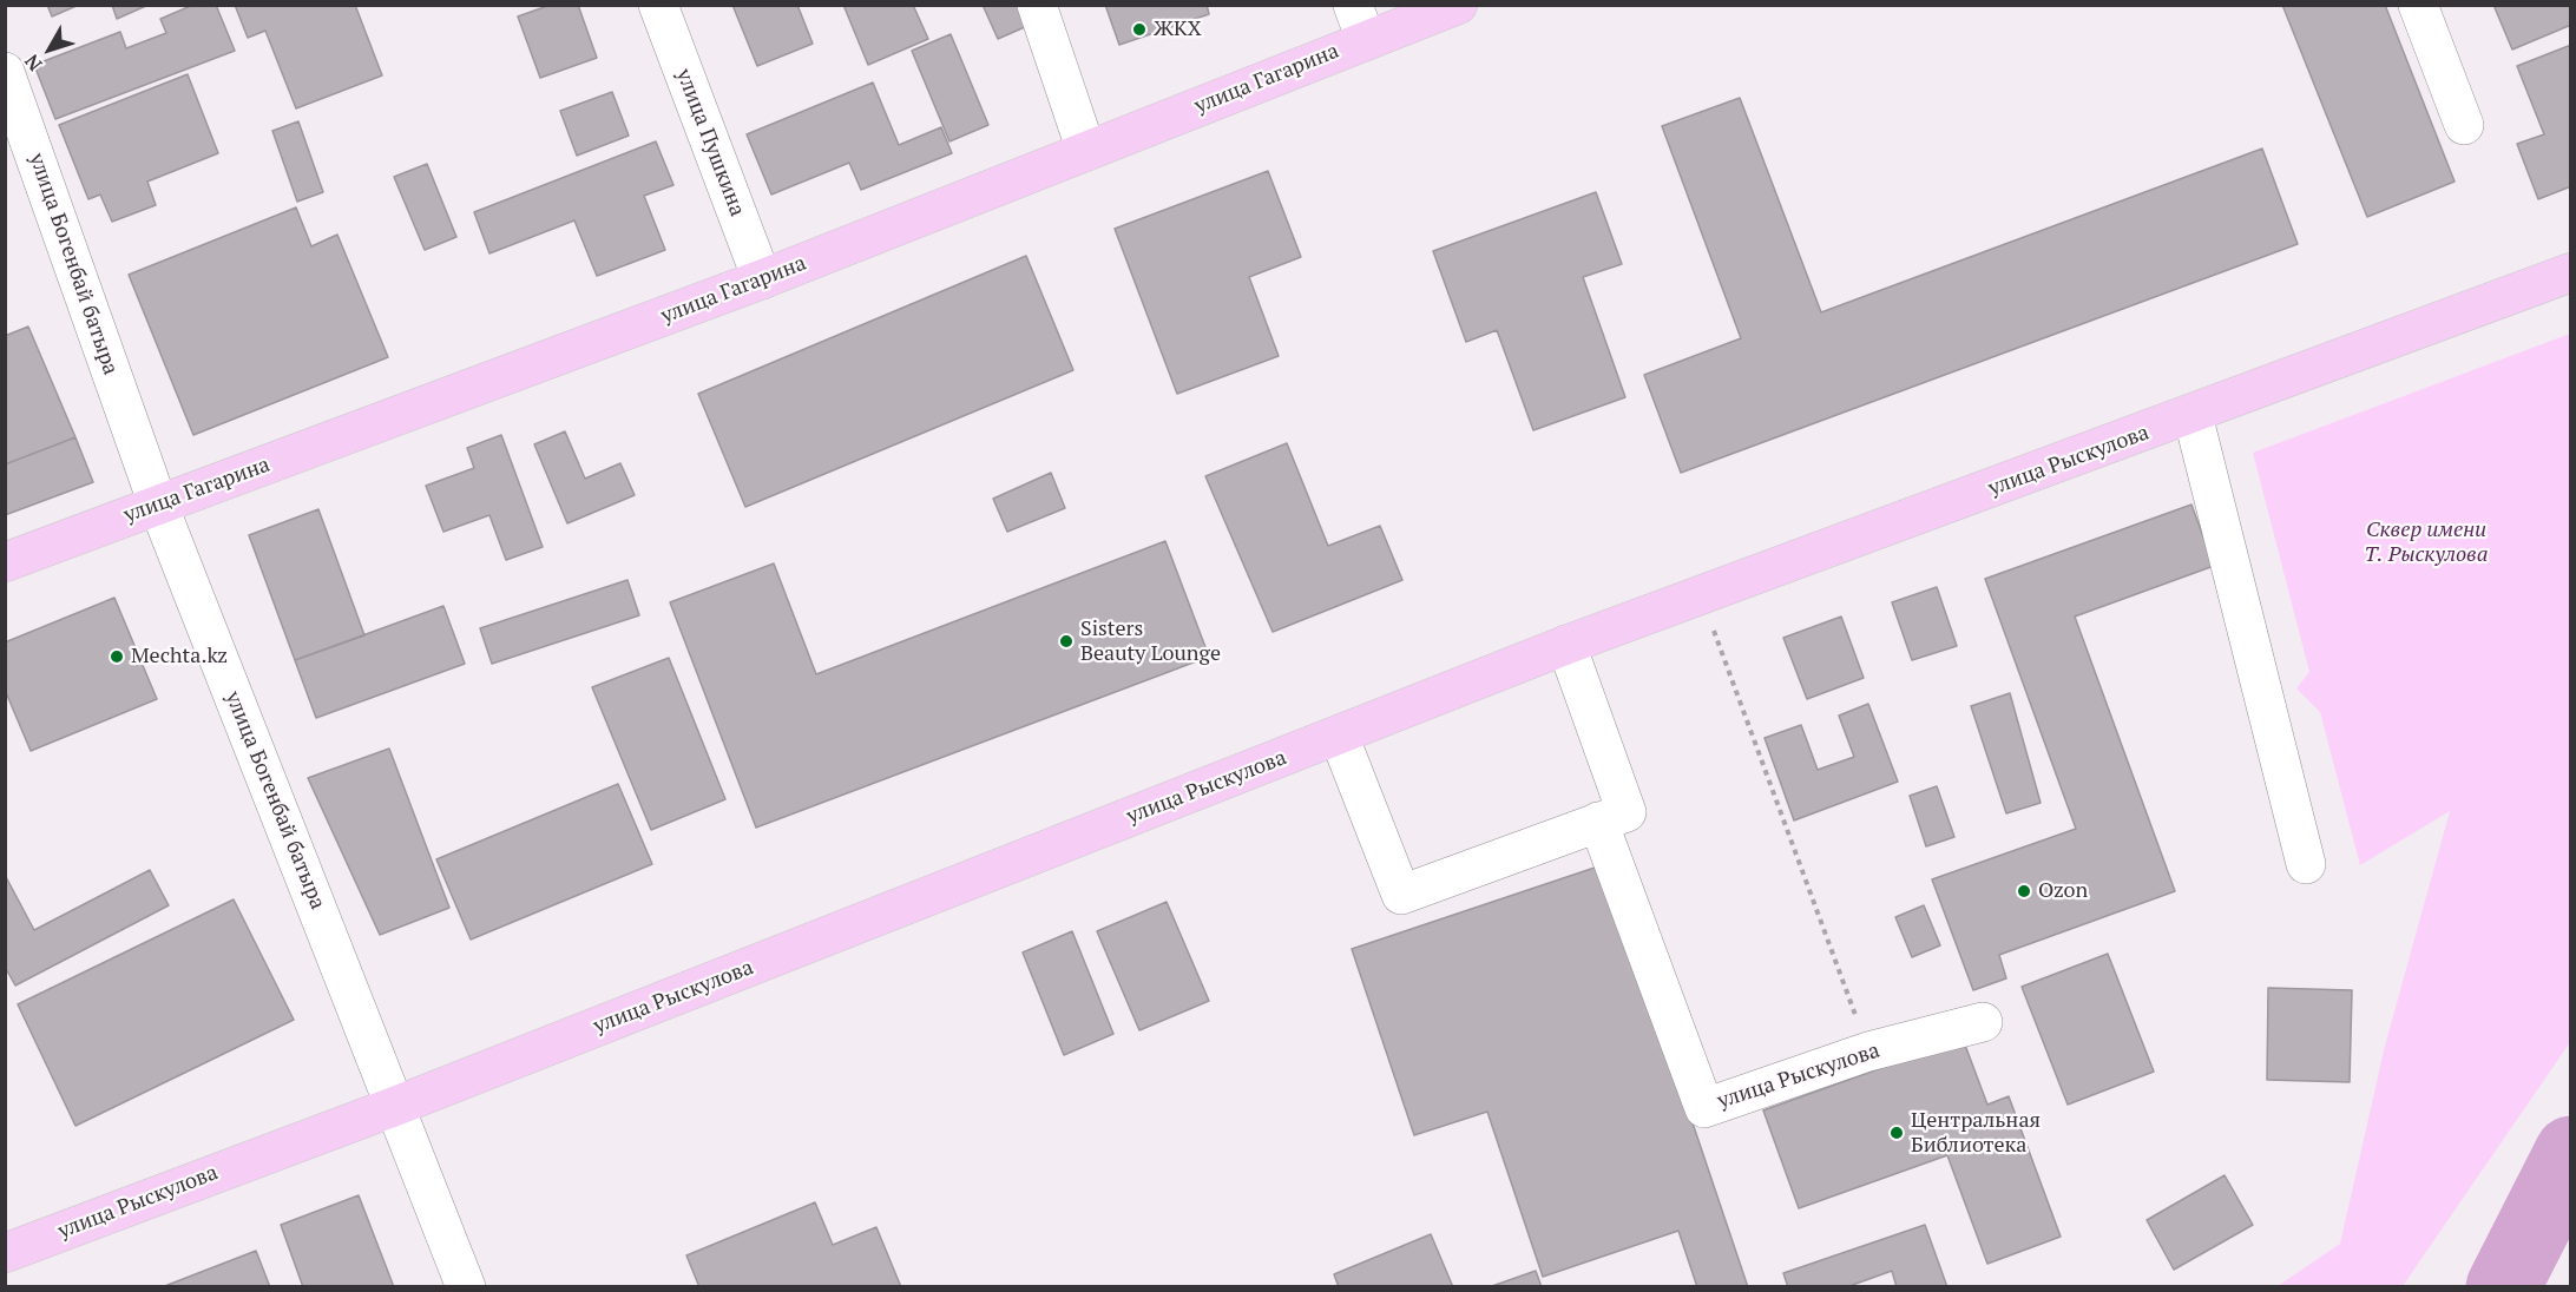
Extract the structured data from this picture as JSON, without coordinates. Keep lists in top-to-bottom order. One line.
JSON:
{"streets":{"main road":["улица Гагарина","улица Рыскулова"],"street":["улица Пушкина","улица Богенбай батыра"]},"crossings":[["улица Гагарина","улица Пушкина"],["улица Гагарина","улица Богенбай батыра"],["улица Богенбай батыра","улица Рыскулова"]],"parks":["Сквер имени Т. Рыскулова"],"places":["ЖКХ","Sisters Beauty Lounge","Mechta.kz","Ozon","Центральная Библиотека"],"north":"bottom left"}
